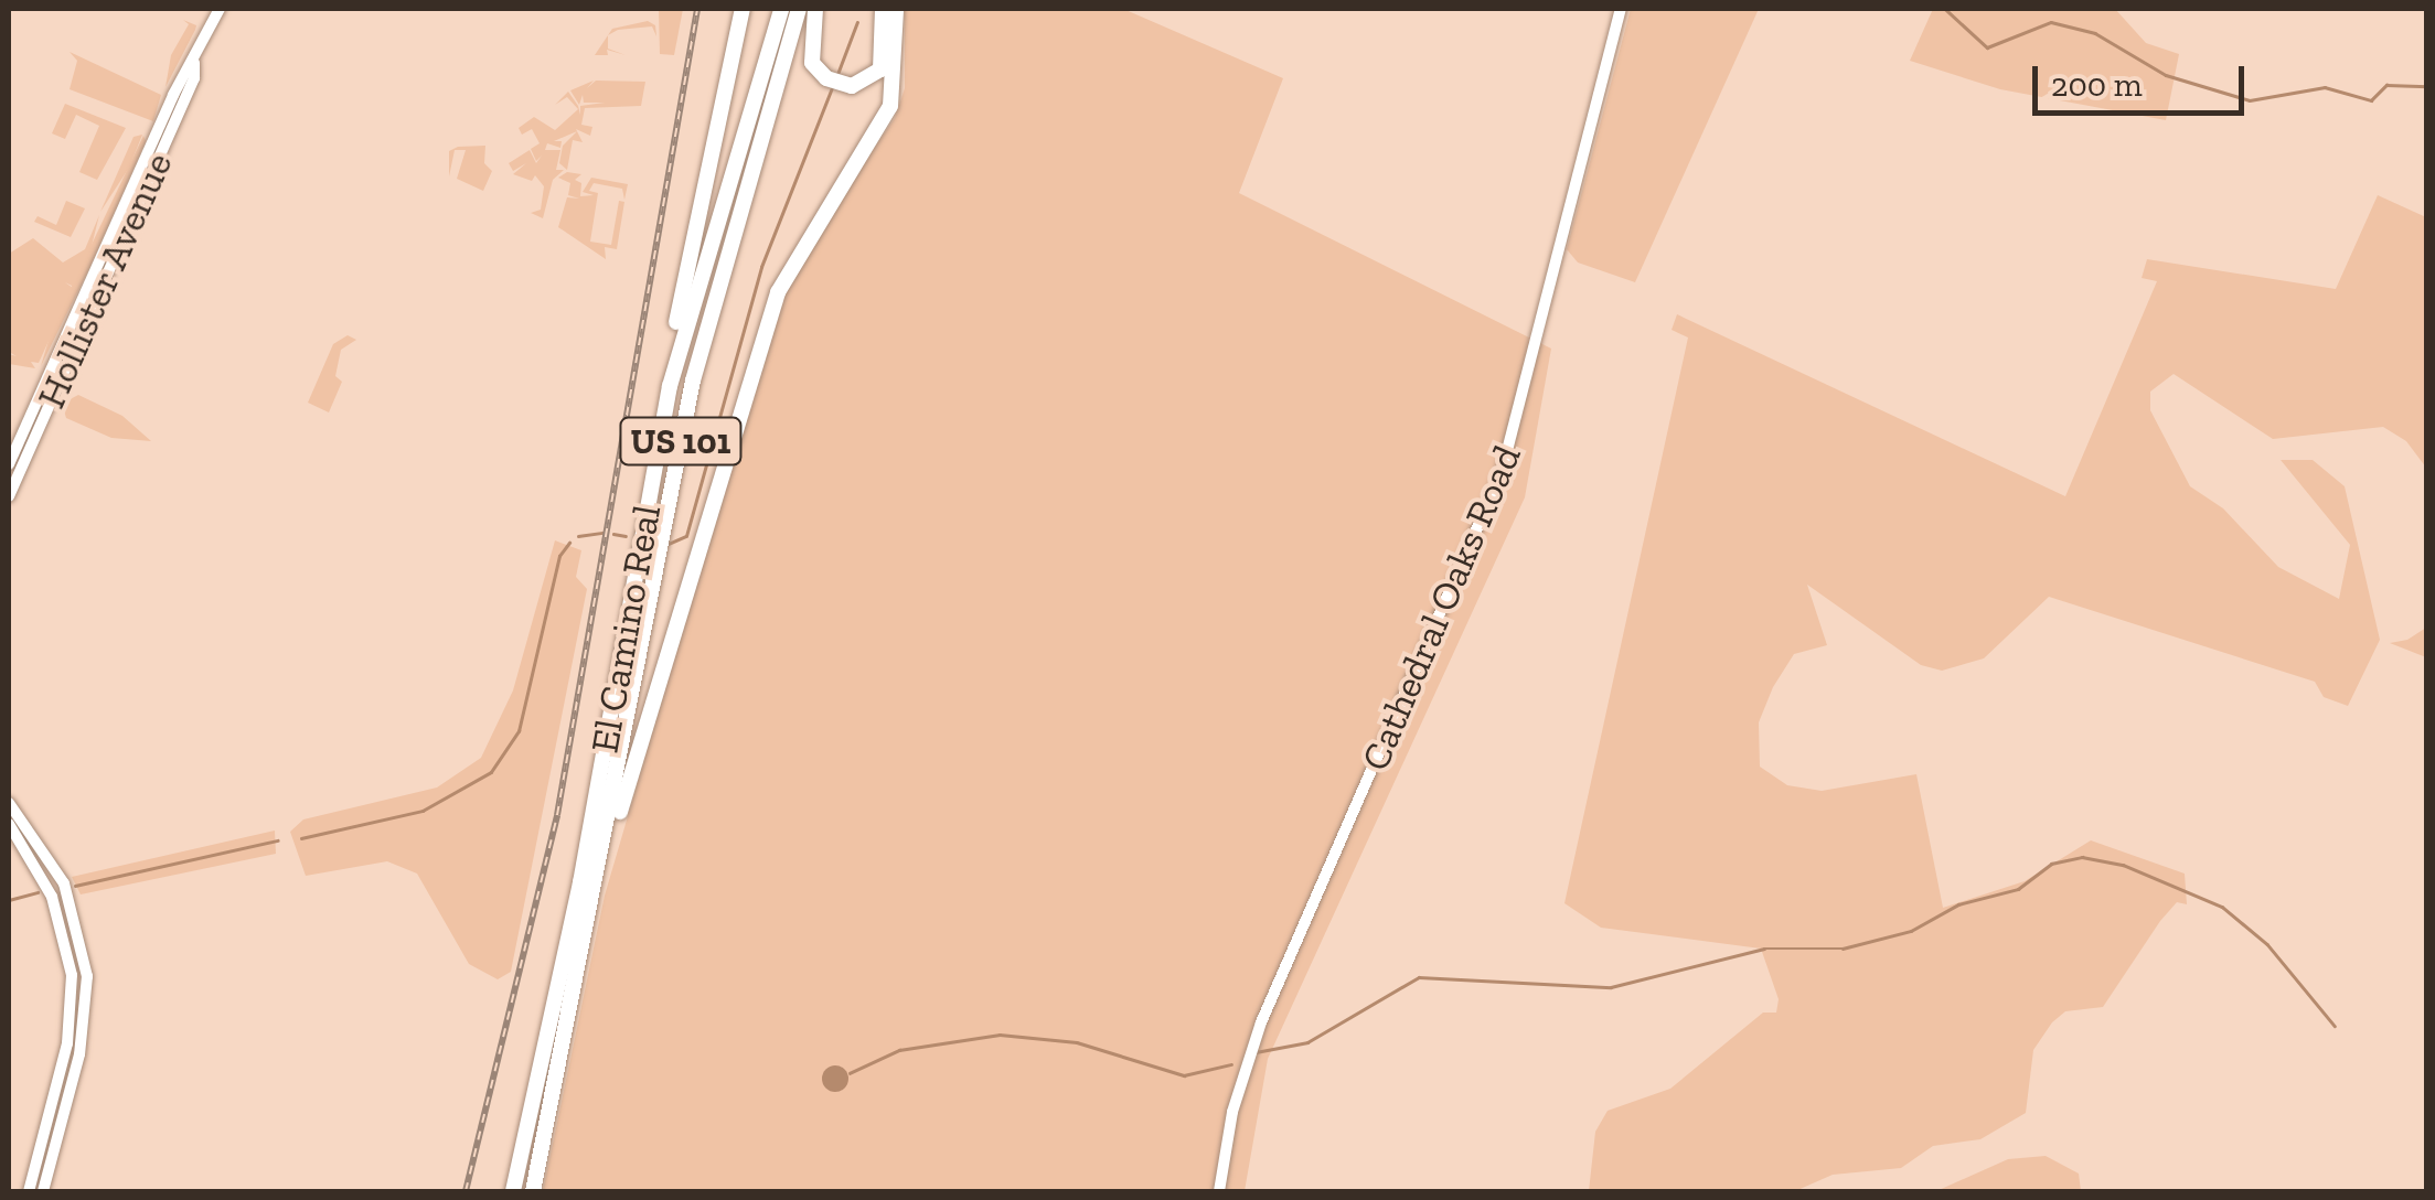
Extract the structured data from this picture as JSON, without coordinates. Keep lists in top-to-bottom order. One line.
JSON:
{"streets":{"highway":["US 101","El Camino Real"],"main road":["Hollister Avenue","Cathedral Oaks Road"]},"scale_bar":"200 m"}
